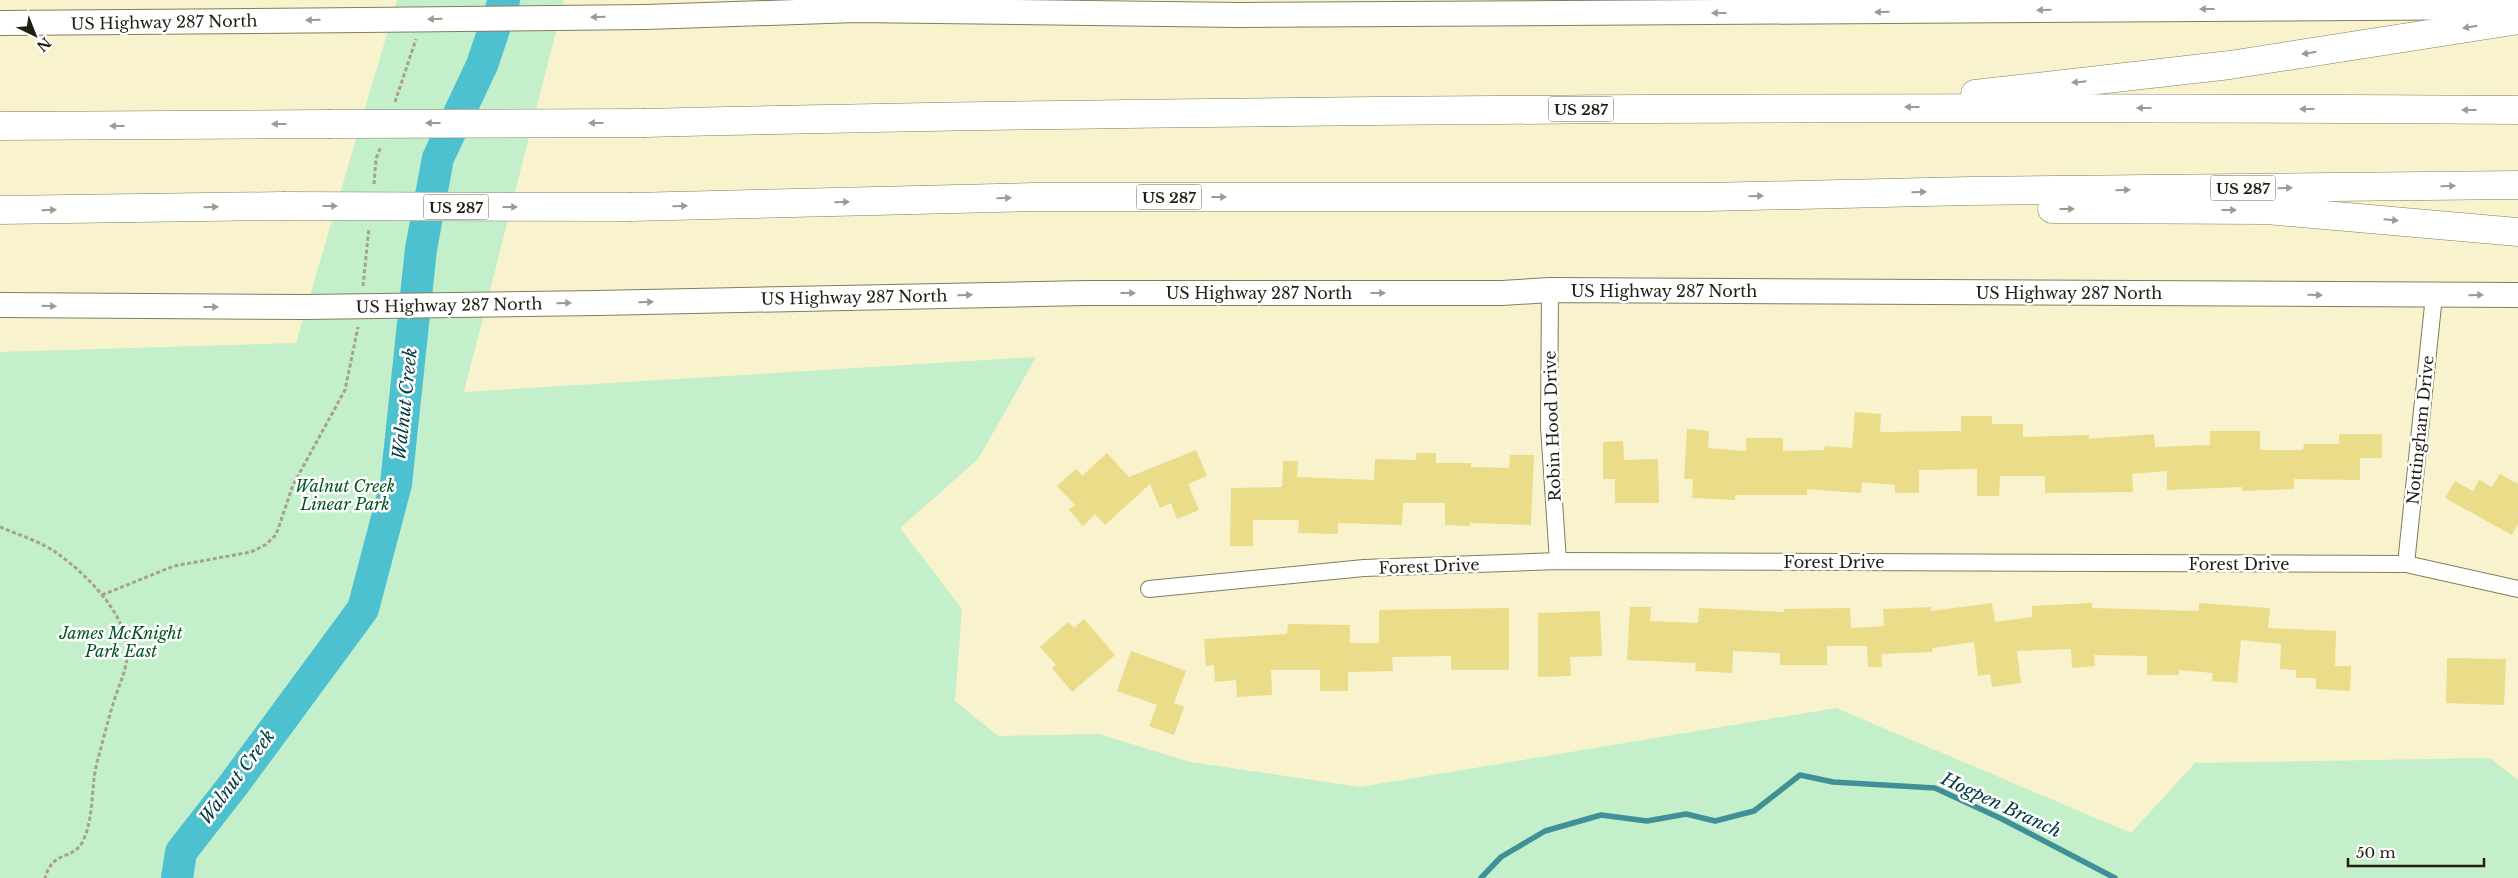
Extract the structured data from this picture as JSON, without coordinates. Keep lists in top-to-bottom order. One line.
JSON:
{"streets":{"highway":["US 287"],"main road":["US Highway 287 North"],"street":["Robin Hood Drive","Nottingham Drive","Forest Drive"]},"crossings":[["US Highway 287 North","Robin Hood Drive"],["US Highway 287 North","Nottingham Drive"],["Robin Hood Drive","Forest Drive"],["Nottingham Drive","Forest Drive"]],"water":["Walnut Creek","Hogpen Branch"],"parks":["Walnut Creek Linear Park","James McKnight Park East"],"scale_bar":"50 m","north":"bottom right"}
